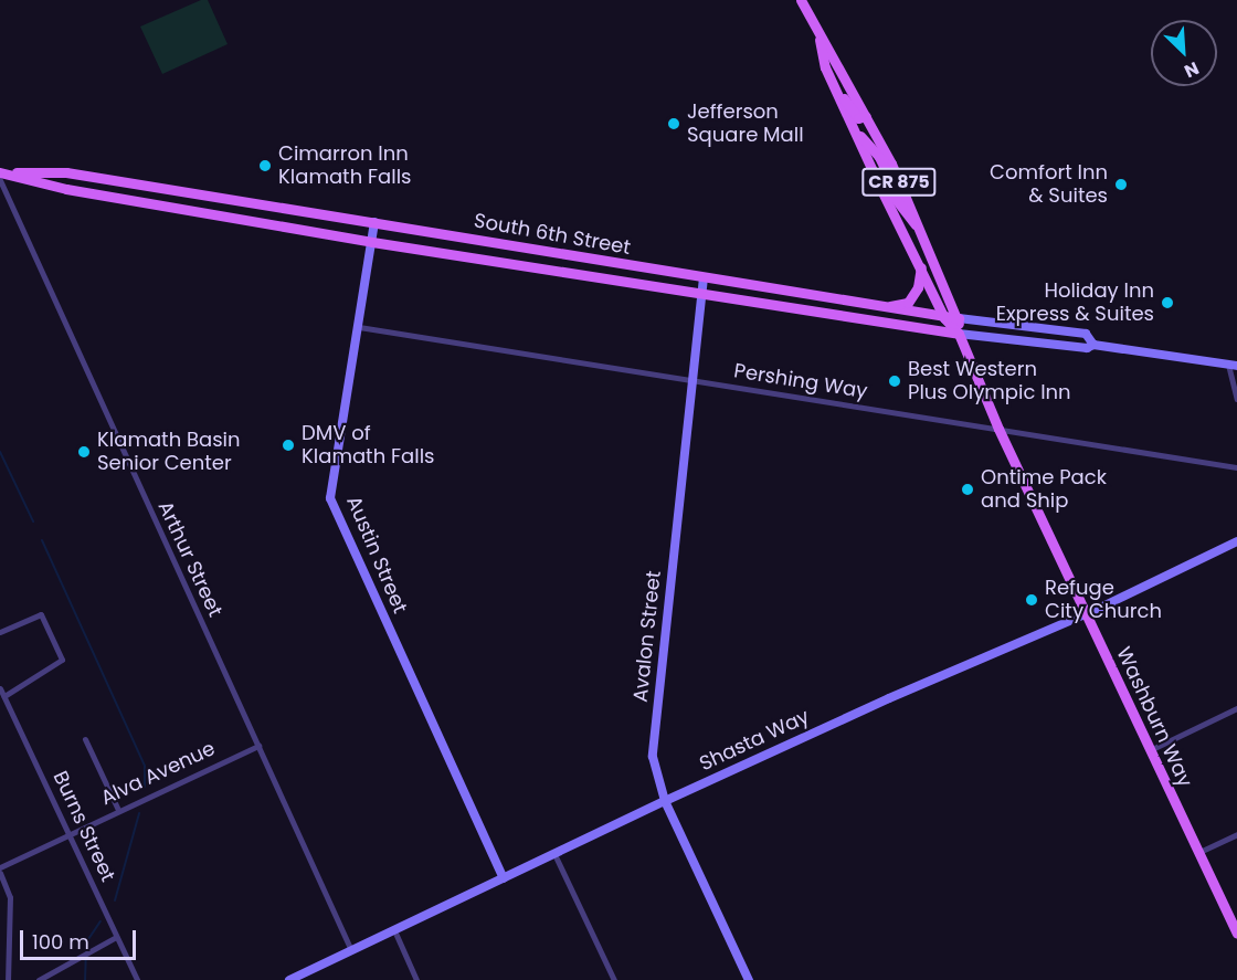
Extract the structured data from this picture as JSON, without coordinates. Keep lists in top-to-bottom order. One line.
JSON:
{"streets":{"main road":["CR 875","South 6th Street","Austin Street","Avalon Street","Washburn Way","Shasta Way"],"street":["Pershing Way","Arthur Street","Alva Avenue","Burns Street"]},"crossings":[["South 6th Street","Austin Street"],["South 6th Street","Avalon Street"],["South 6th Street","Washburn Way"],["Pershing Way","Austin Street"],["Pershing Way","Avalon Street"],["Pershing Way","Washburn Way"],["Austin Street","Shasta Way"],["Arthur Street","Shasta Way"],["Arthur Street","Alva Avenue"],["Avalon Street","Shasta Way"],["Washburn Way","Shasta Way"],["Alva Avenue","Burns Street"]],"places":["Jefferson Square Mall","Cimarron Inn Klamath Falls","Comfort Inn & Suites","Holiday Inn Express & Suites","Best Western Plus Olympic Inn","DMV of Klamath Falls","Klamath Basin Senior Center","Ontime Pack and Ship","Refuge City Church"],"scale_bar":"100 m","north":"bottom right"}
